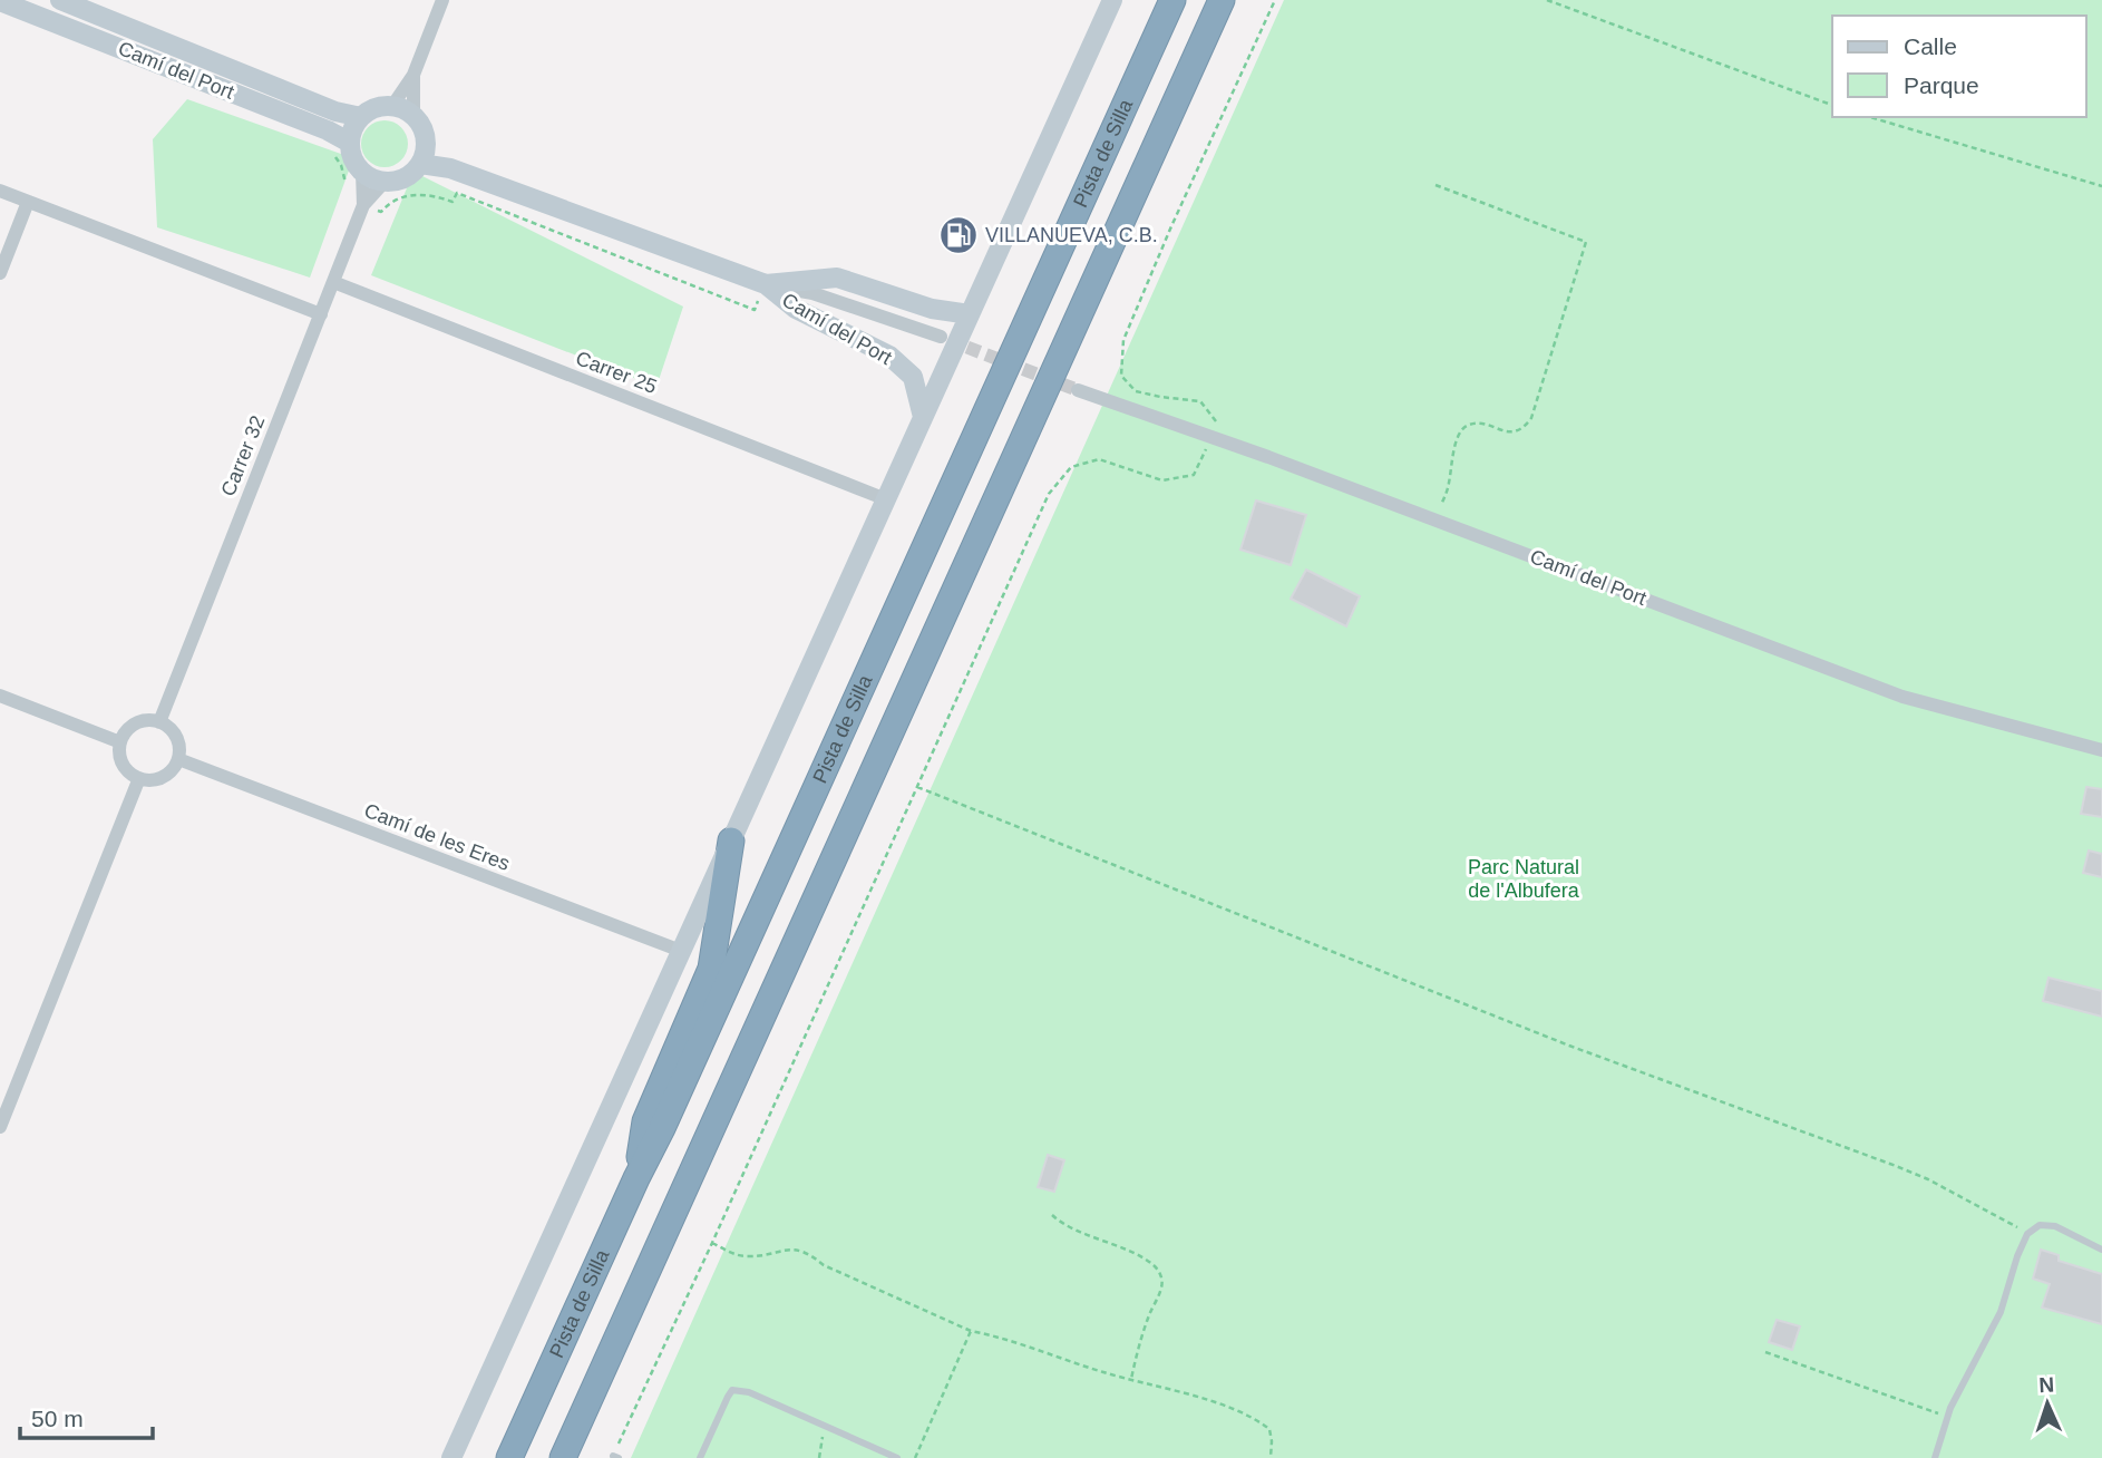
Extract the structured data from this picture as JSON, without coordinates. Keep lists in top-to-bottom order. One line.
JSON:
{"streets":{"highway":["Pista de Silla"],"street":["Camí del Port","Carrer 25","Carrer 32","Camí de les Eres"]},"crossings":[["Camí del Port","Carrer 32"],["Carrer 25","Carrer 32"],["Carrer 32","Camí de les Eres"]],"parks":["Parc Natural de l'Albufera"],"places":{"fuel station":["VILLANUEVA, C.B."]},"legend":["Calle","Parque"],"scale_bar":"50 m","north":"top"}
